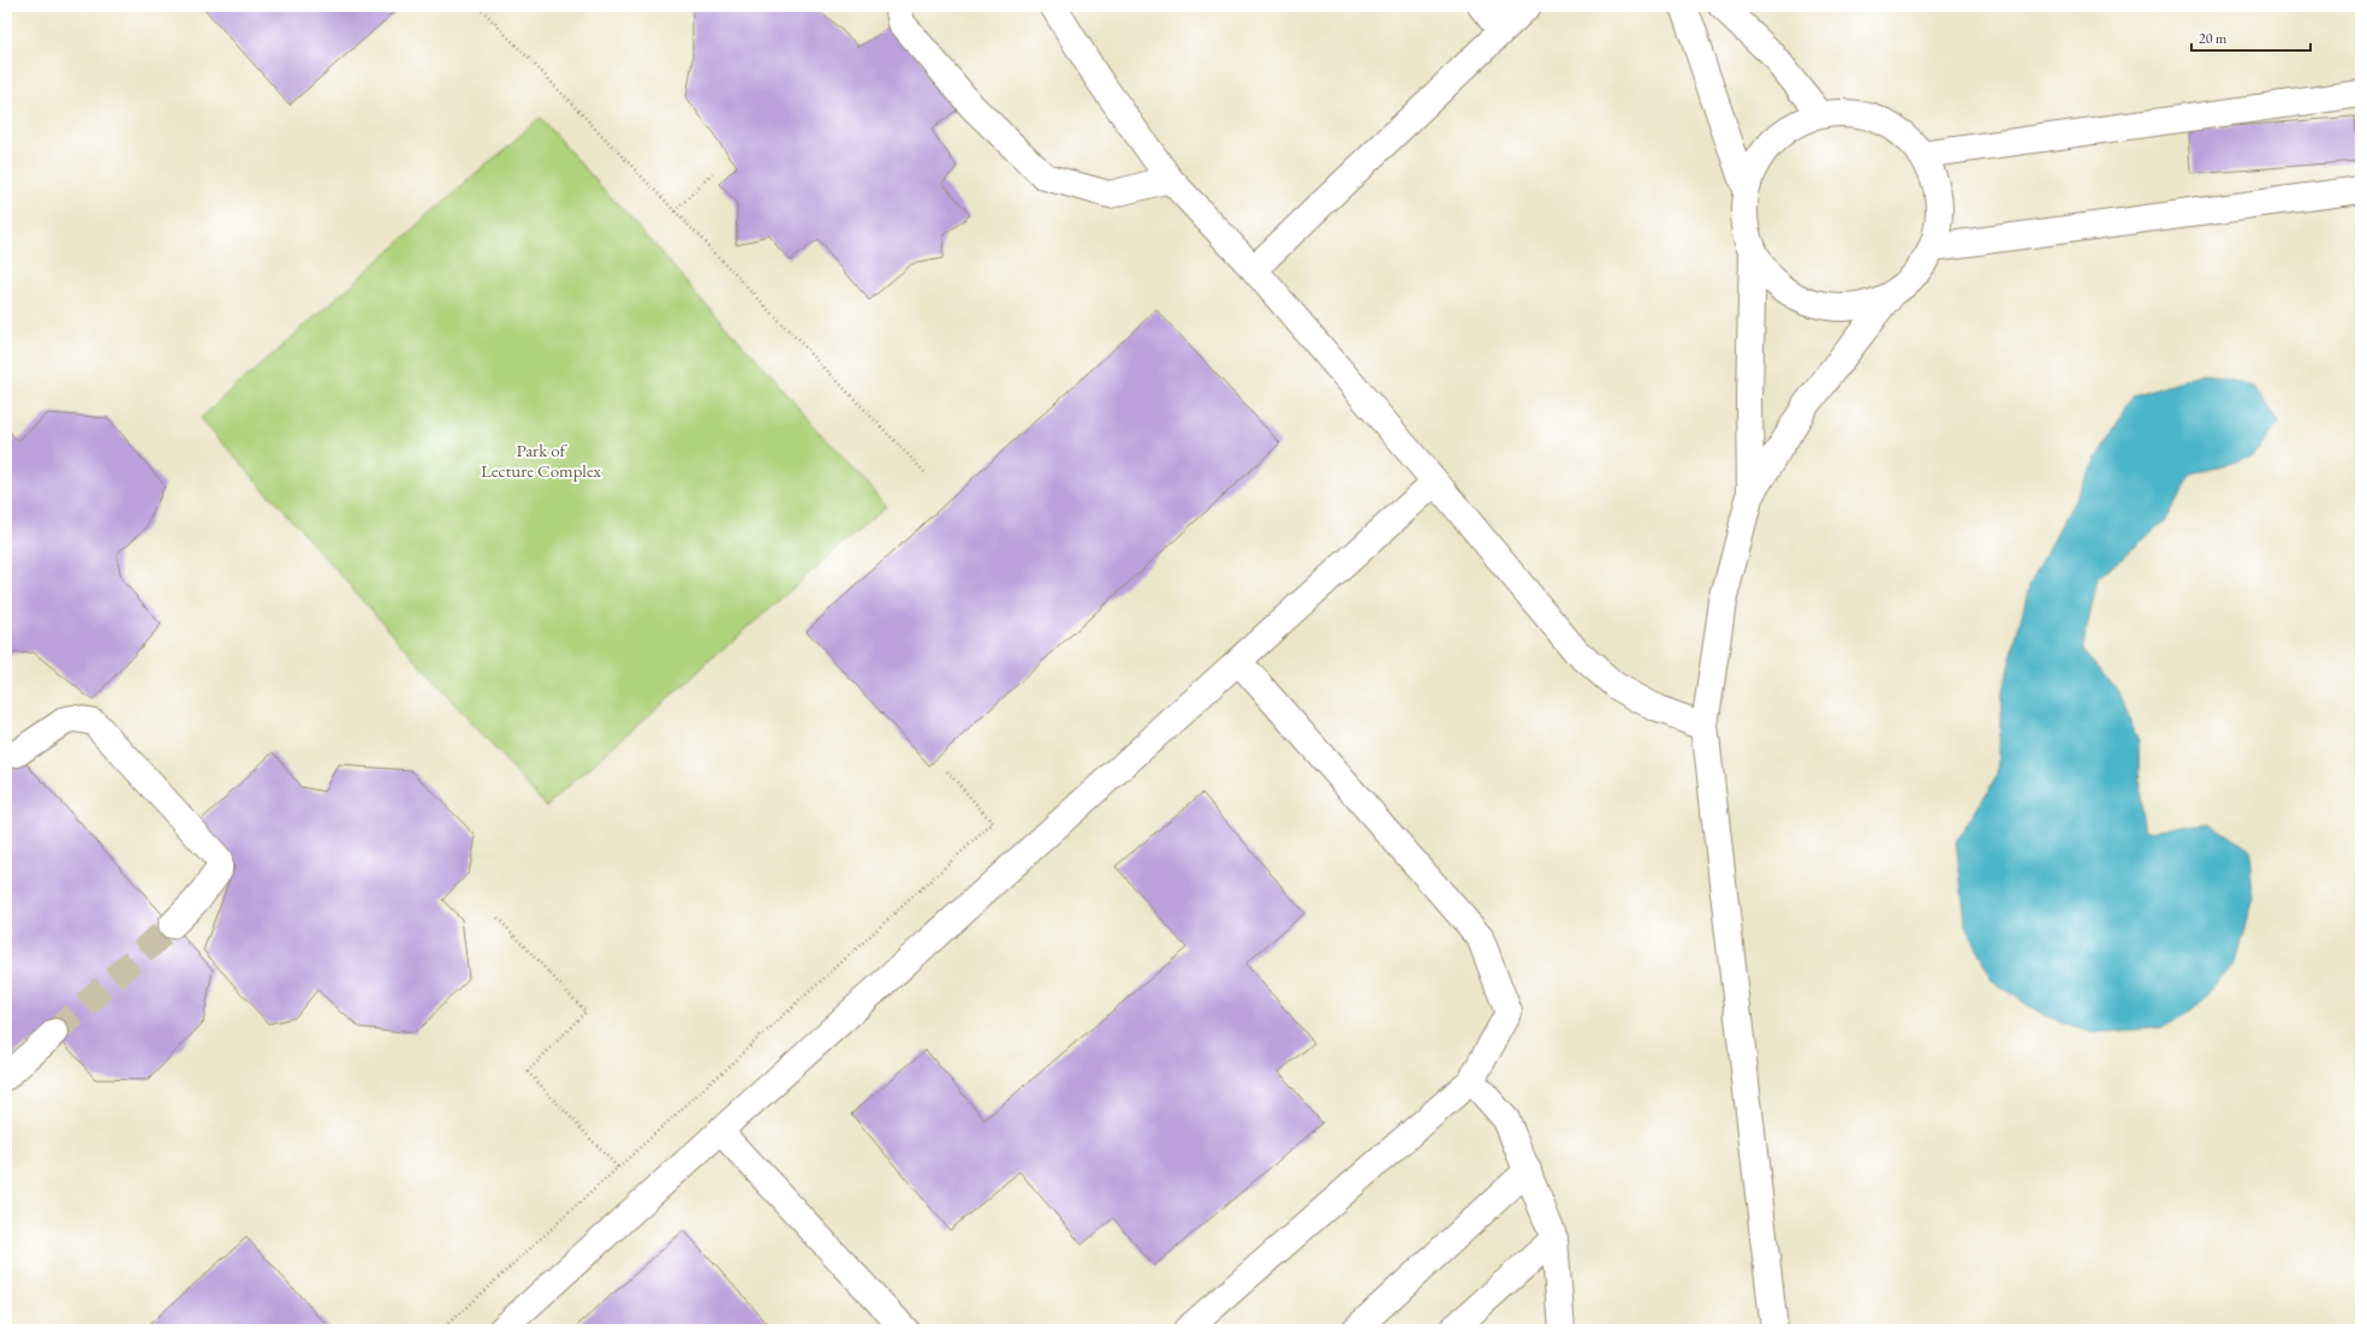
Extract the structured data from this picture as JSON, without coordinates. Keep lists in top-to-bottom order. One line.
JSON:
{"parks":["Park of Lecture Complex"],"scale_bar":"20 m"}
